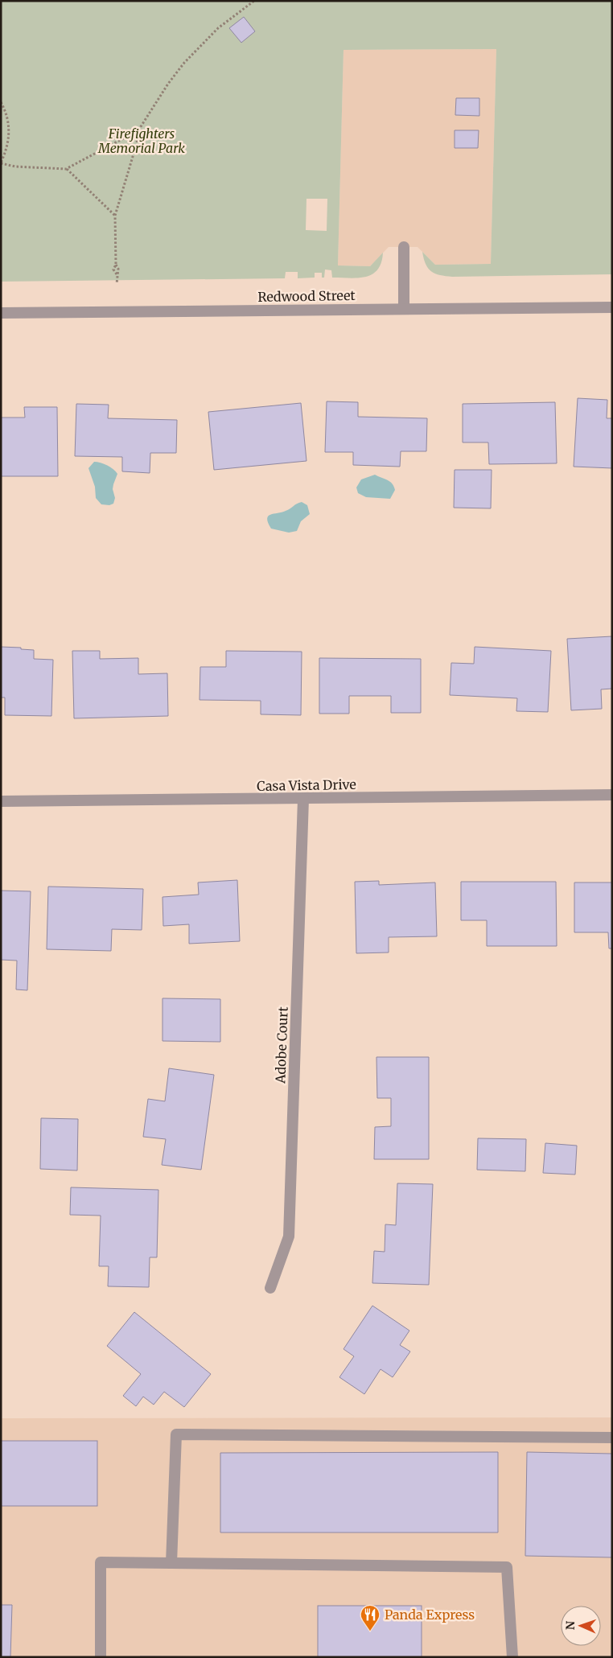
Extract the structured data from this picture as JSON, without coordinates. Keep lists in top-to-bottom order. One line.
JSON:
{"streets":{"street":["Redwood Street","Casa Vista Drive","Adobe Court"]},"crossings":[["Casa Vista Drive","Adobe Court"]],"parks":["Firefighters Memorial Park"],"places":{"restaurant":["Panda Express"]},"north":"left"}
